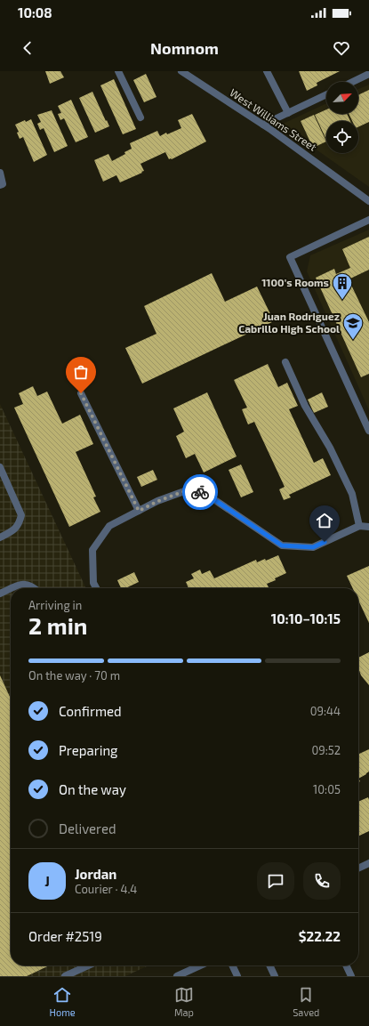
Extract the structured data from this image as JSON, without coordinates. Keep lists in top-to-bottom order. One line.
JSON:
{"streets":{"street":["West Williams Street"]},"places":{"building":["1100's Rooms"],"school or university":["Juan Rodriguez Cabrillo High School"]},"north":"top right","page":{"status":"10:08","header":"Nomnom","heading":["2 min","Arriving in","10:10–10:15"],"panel":["Jordan","Courier · 4.4","Order #2519","$22.22"],"bar":"On the way · 70 m","list":[["Confirmed","09:44"],["Preparing","09:52"],["On the way","10:05"],"Delivered"],"round":"J","tabs":["Home","Map","Saved"]}}
